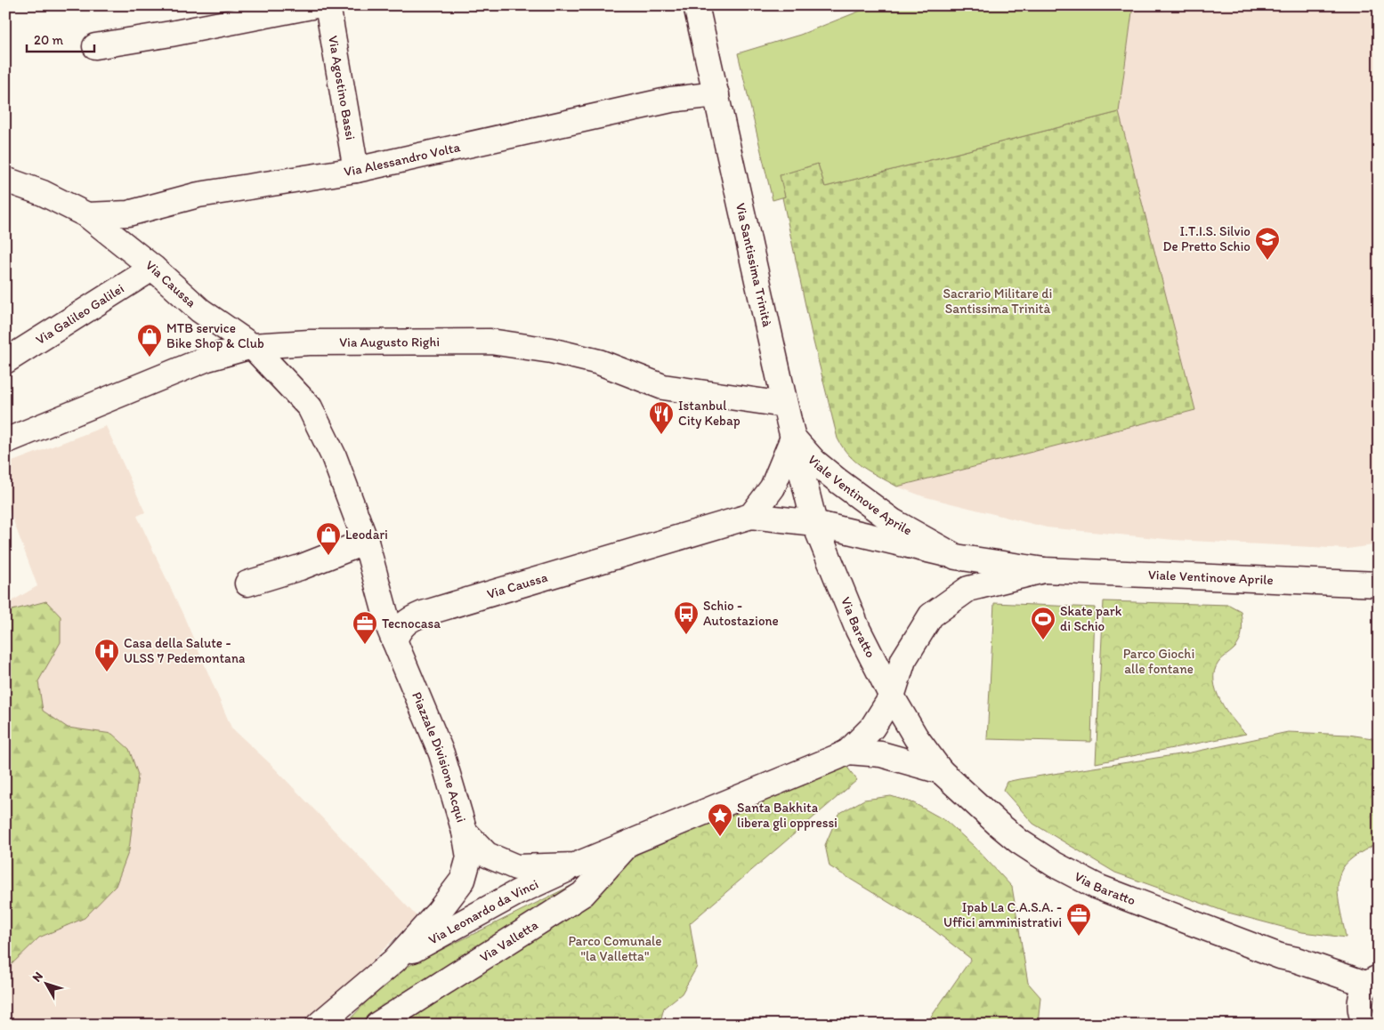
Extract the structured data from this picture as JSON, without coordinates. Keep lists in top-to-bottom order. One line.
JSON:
{"streets":{"street":["Via Agostino Bassi","Via Alessandro Volta","Via Santissima Trinità","Via Caussa","Via Galileo Galilei","Via Augusto Righi","Viale Ventinove Aprile","Via Baratto","Piazzale Divisione Acqui","Via Leonardo da Vinci","Via Valletta"]},"crossings":[["Via Agostino Bassi","Via Alessandro Volta"],["Via Alessandro Volta","Via Santissima Trinità"],["Via Alessandro Volta","Via Caussa"],["Via Santissima Trinità","Via Caussa"],["Via Santissima Trinità","Via Augusto Righi"],["Via Santissima Trinità","Viale Ventinove Aprile"],["Via Santissima Trinità","Via Baratto"],["Via Caussa","Via Galileo Galilei"],["Via Caussa","Via Augusto Righi"],["Via Caussa","Viale Ventinove Aprile"],["Via Caussa","Via Baratto"],["Via Caussa","Piazzale Divisione Acqui"],["Viale Ventinove Aprile","Via Baratto"],["Piazzale Divisione Acqui","Via Leonardo da Vinci"],["Piazzale Divisione Acqui","Via Valletta"]],"parks":["Sacrario Militare di Santissima Trinità","Parco Giochi alle fontane","Parco Comunale \"la Valletta\""],"places":{"school or university":["I.T.I.S. Silvio De Pretto Schio"],"shop":["MTB service Bike Shop & Club","Leodari"],"restaurant":["Istanbul City Kebap"],"bus stop":["Schio - Autostazione"],"sports":["Skate park di Schio"],"office":["Tecnocasa","Ipab La C.A.S.A. - Uffici amministrativi"],"hospital":["Casa della Salute - ULSS 7 Pedemontana"],"place":["Santa Bakhita libera gli oppressi"]},"scale_bar":"20 m","north":"top left"}
